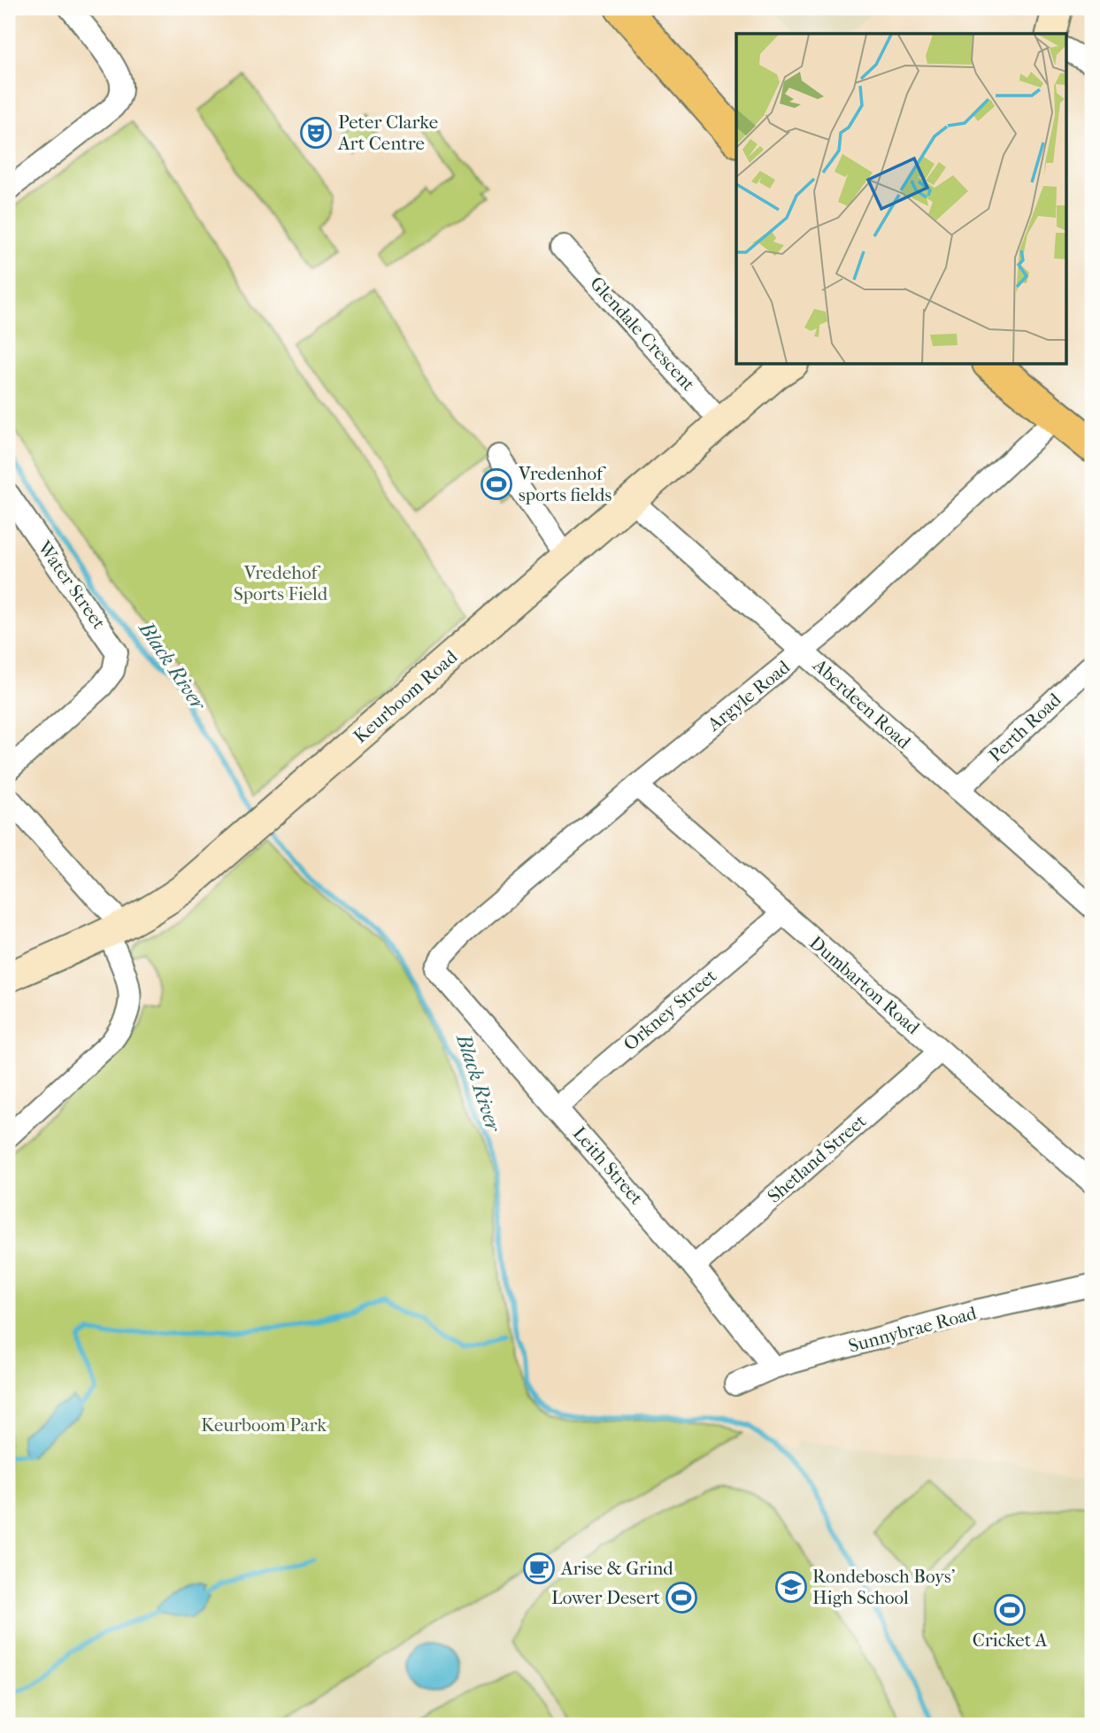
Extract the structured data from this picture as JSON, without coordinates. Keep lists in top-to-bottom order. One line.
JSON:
{"streets":{"main road":["Keurboom Road"],"street":["Glendale Crescent","Water Street","Argyle Road","Aberdeen Road","Perth Road","Dumbarton Road","Orkney Street","Shetland Street","Leith Street","Sunnybrae Road"]},"crossings":[["Glendale Crescent","Keurboom Road"],["Argyle Road","Aberdeen Road"],["Argyle Road","Dumbarton Road"],["Argyle Road","Leith Street"],["Keurboom Road","Aberdeen Road"],["Aberdeen Road","Perth Road"],["Dumbarton Road","Orkney Street"],["Dumbarton Road","Shetland Street"],["Orkney Street","Leith Street"],["Shetland Street","Leith Street"],["Leith Street","Sunnybrae Road"]],"water":["Black River"],"parks":["Vredehof Sports Field","Keurboom Park"],"places":{"theatre":["Peter Clarke Art Centre"],"sports":["Vredenhof sports fields","Lower Desert","Cricket A"],"cafe":["Arise & Grind"],"school or university":["Rondebosch Boys' High School"]}}
